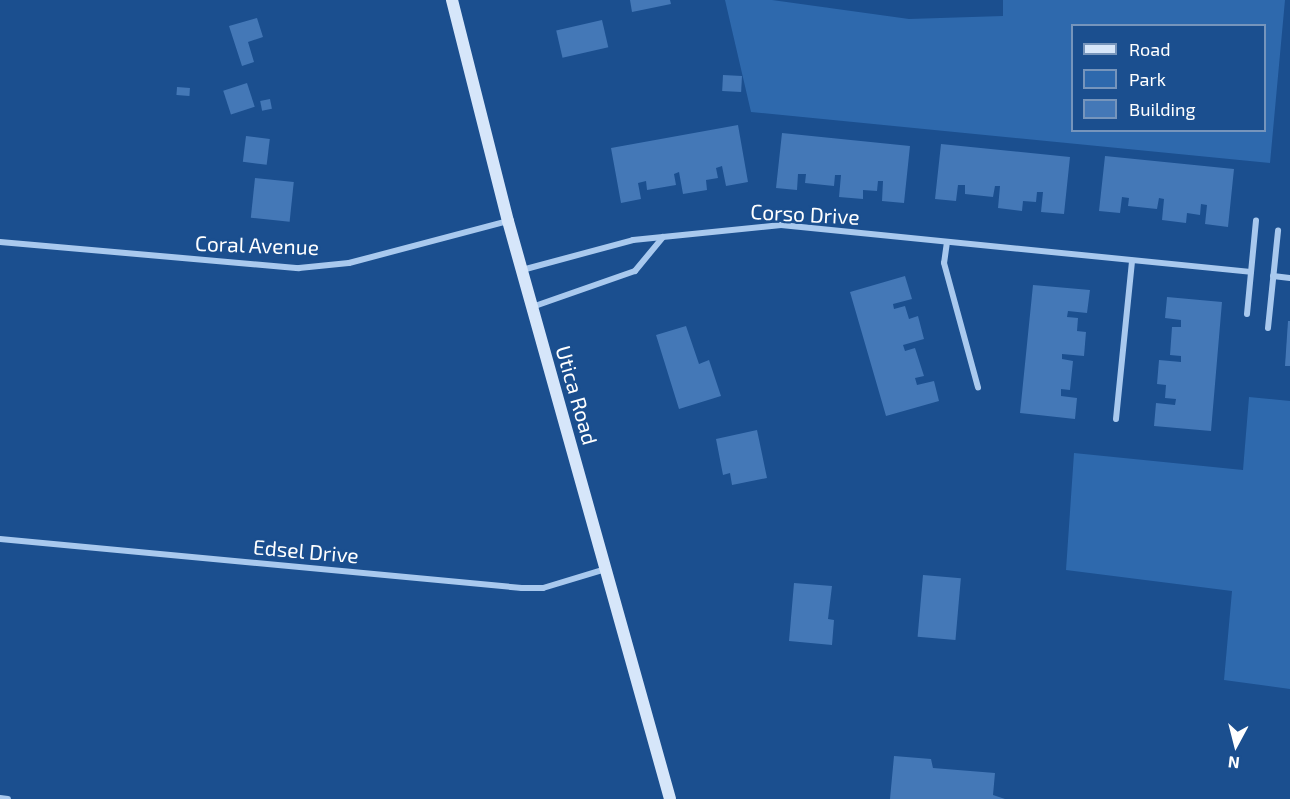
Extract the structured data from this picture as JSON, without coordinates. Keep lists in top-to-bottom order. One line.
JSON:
{"streets":{"main road":["Utica Road"],"street":["Corso Drive","Coral Avenue","Edsel Drive"]},"crossings":[["Corso Drive","Utica Road"],["Coral Avenue","Utica Road"],["Utica Road","Edsel Drive"]],"legend":["Road","Park","Building"],"north":"bottom"}
